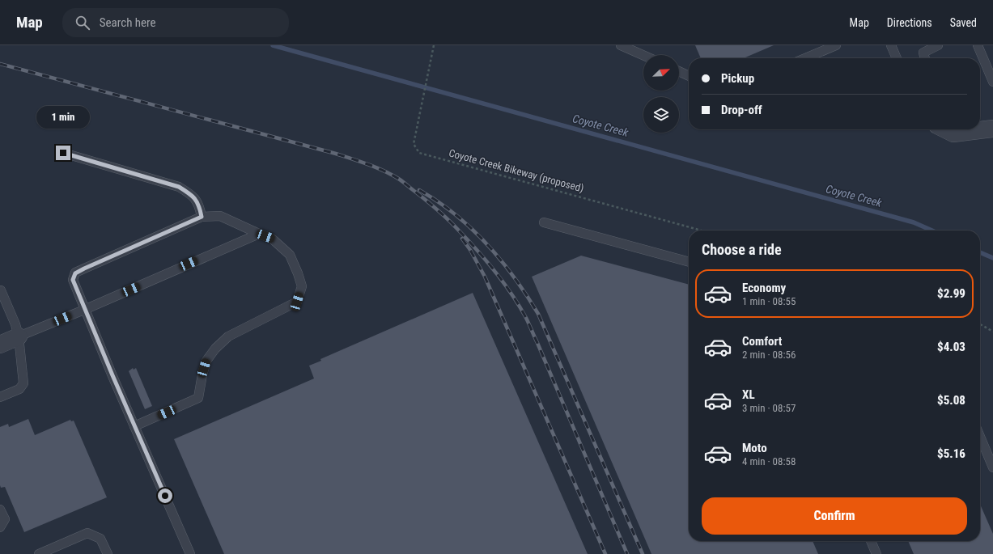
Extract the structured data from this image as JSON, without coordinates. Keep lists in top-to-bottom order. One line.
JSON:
{"streets":{"path":["Coyote Creek Bikeway (proposed)"]},"water":["Coyote Creek"],"north":"top right","page":{"header":"Map","search":"Search here","nav":["Map","Directions","Saved"],"banner":["Pickup","Drop-off"],"bubble":"1 min","heading":"Choose a ride","list":[{"name":"Economy","note":"1 min · 08:55","value":"$2.99"},{"name":"Comfort","note":"2 min · 08:56","value":"$4.03"},{"name":"XL","note":"3 min · 08:57","value":"$5.08"},{"name":"Moto","note":"4 min · 08:58","value":"$5.16"}],"buttons":"Confirm"}}
